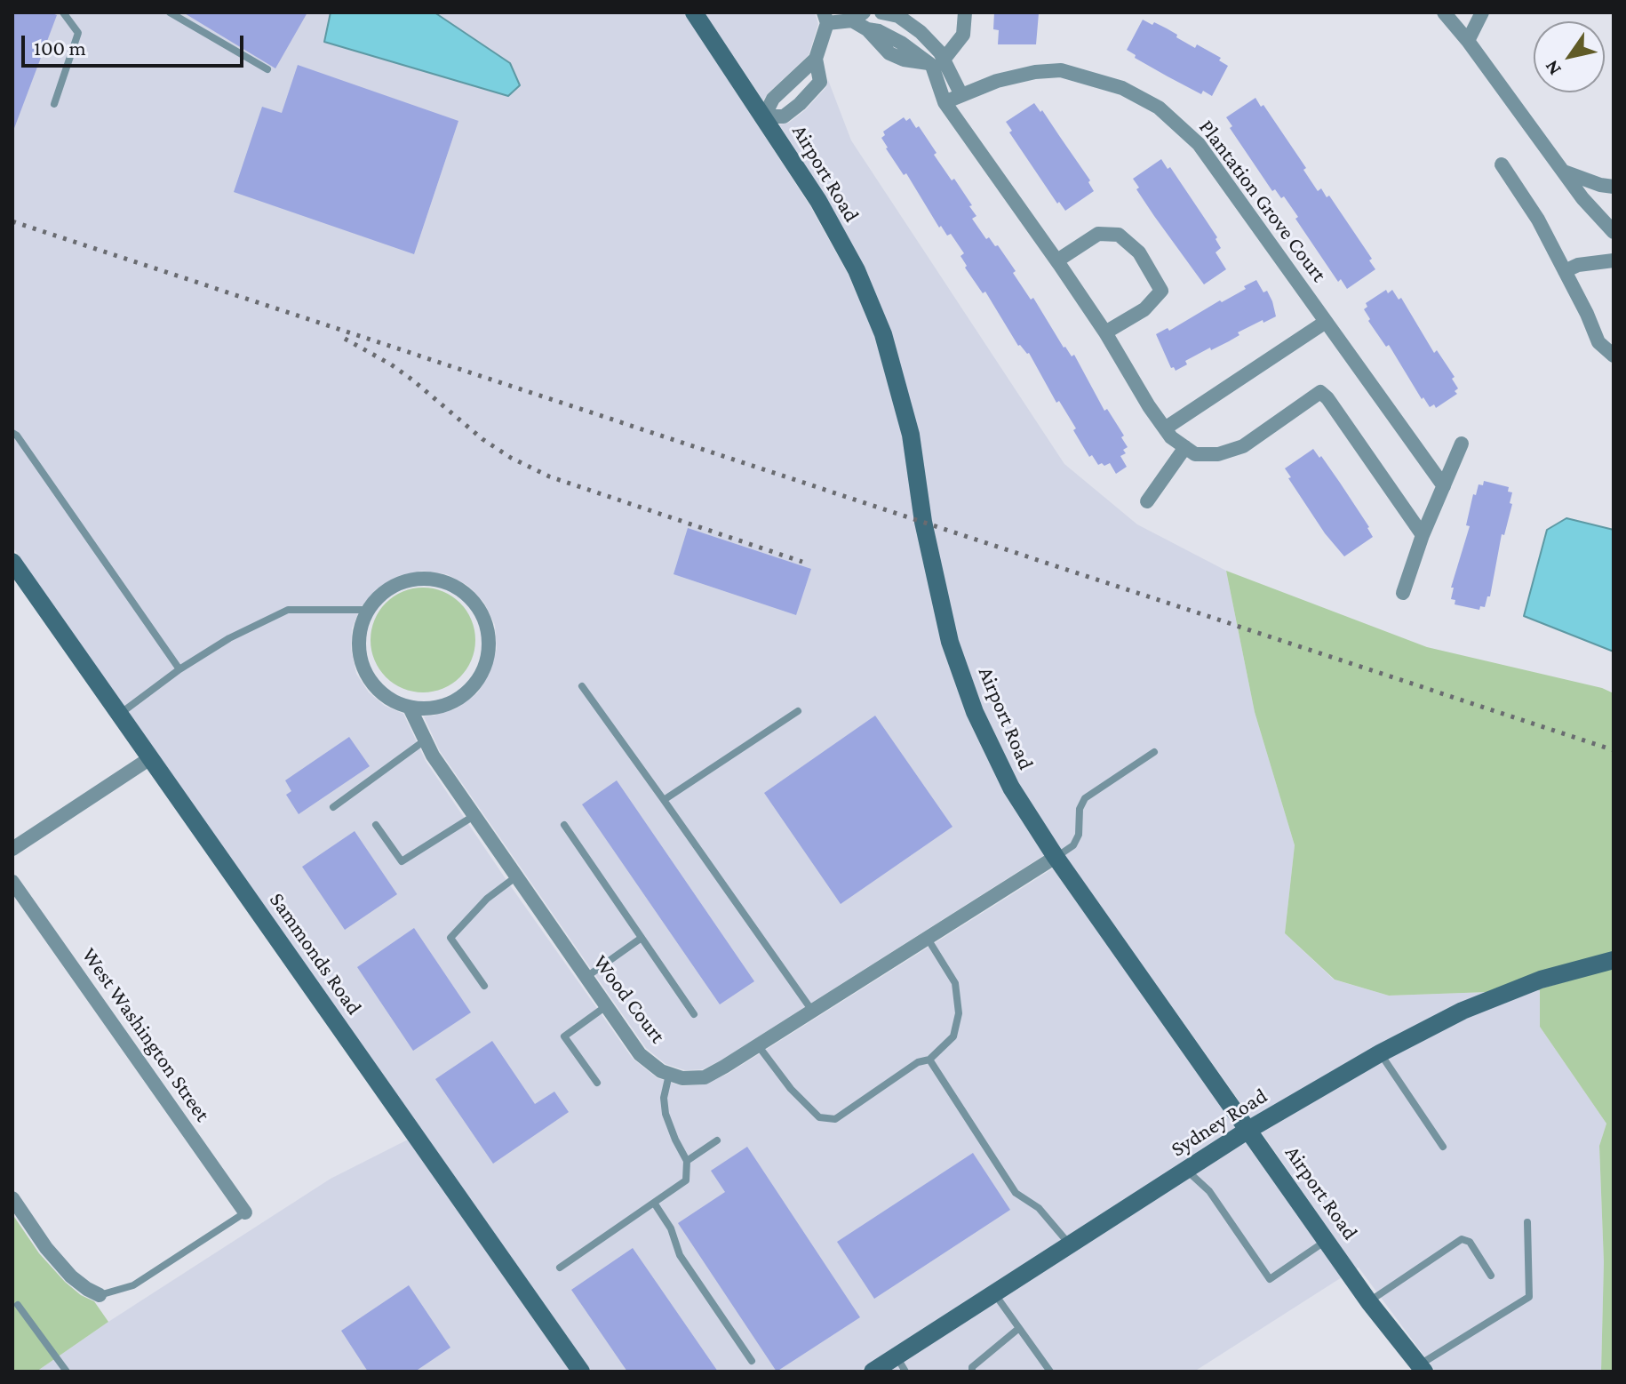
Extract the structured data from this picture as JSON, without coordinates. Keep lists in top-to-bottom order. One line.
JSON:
{"streets":{"street":["Airport Road","Plantation Grove Court","Sammonds Road","Wood Court","West Washington Street","Sydney Road"]},"crossings":[["Airport Road","Wood Court"],["Airport Road","Sydney Road"]],"scale_bar":"100 m","north":"bottom left"}
